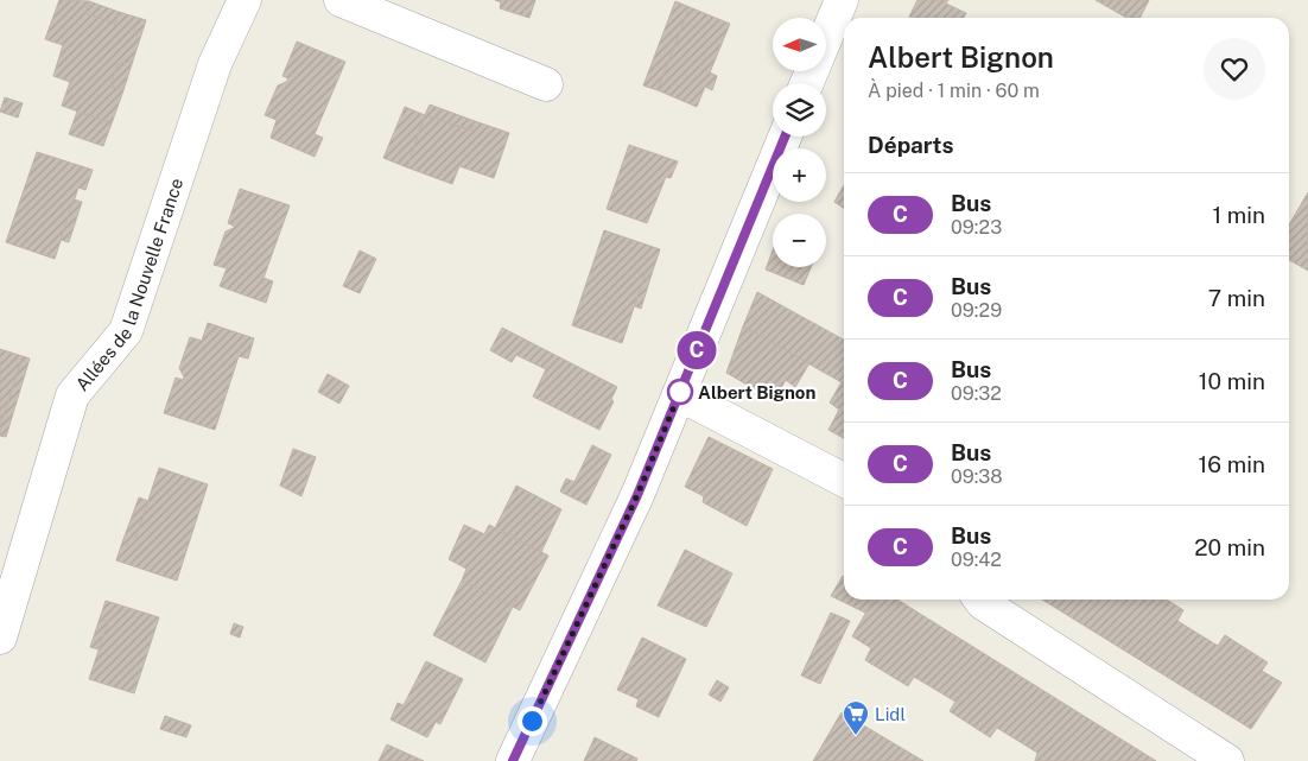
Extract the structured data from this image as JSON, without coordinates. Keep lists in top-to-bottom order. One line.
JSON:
{"streets":{"street":["Allées de la Nouvelle France"]},"places":{"other":["Albert Bignon"],"supermarket":["Lidl"]},"lines":["bus line C"],"north":"left","page":{"on_map":"C","map_buttons":["+","−"],"heading":[["Albert Bignon","À pied · 1 min · 60 m"],"Départs"],"list":[{"mark":"C","name":"Bus","note":"09:23","value":"1 min"},{"mark":"C","name":"Bus","note":"09:29","value":"7 min"},{"mark":"C","name":"Bus","note":"09:32","value":"10 min"},{"mark":"C","name":"Bus","note":"09:38","value":"16 min"},{"mark":"C","name":"Bus","note":"09:42","value":"20 min"}]}}
